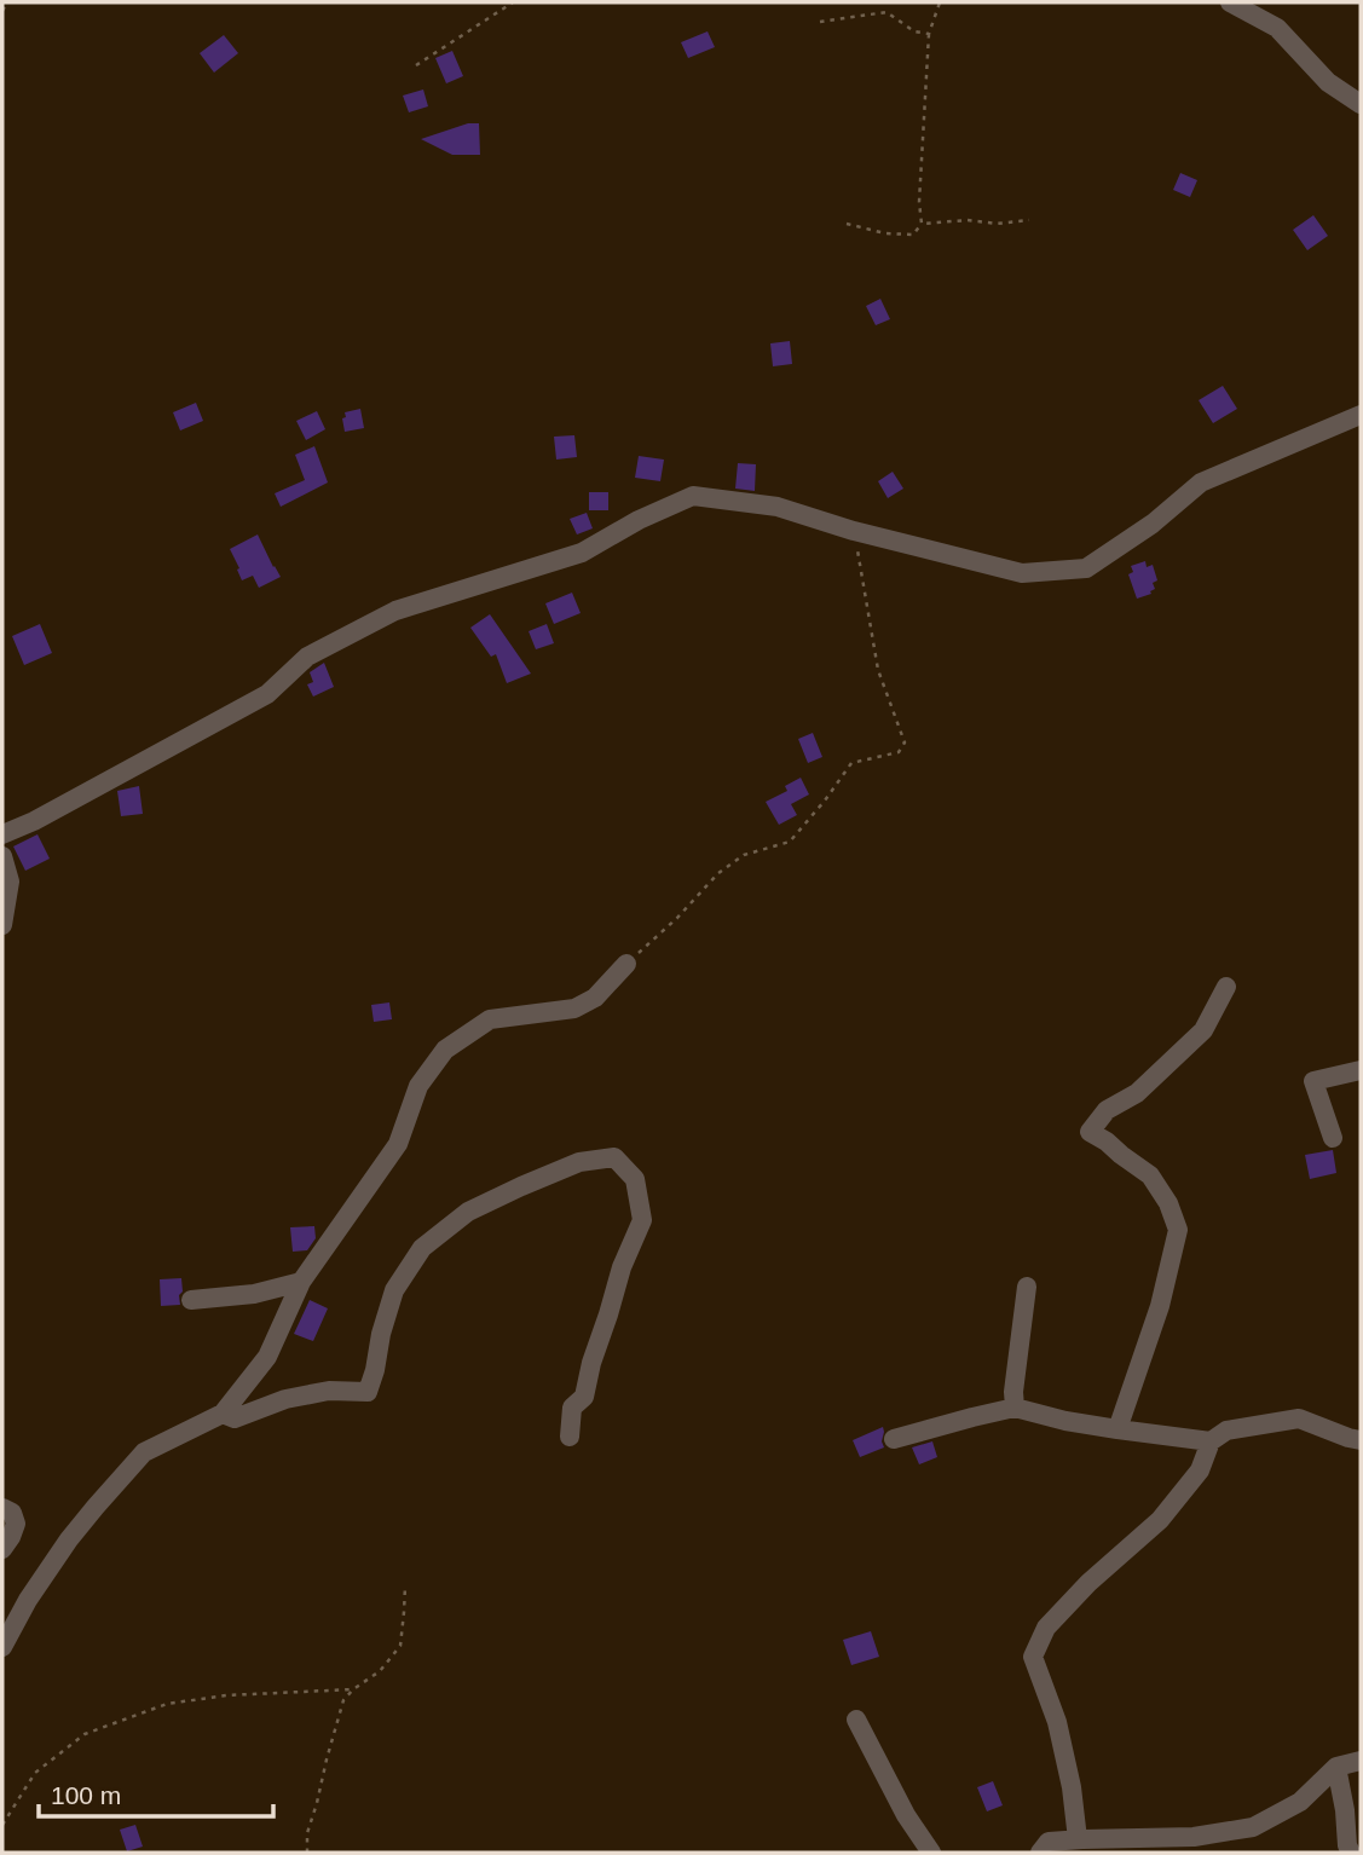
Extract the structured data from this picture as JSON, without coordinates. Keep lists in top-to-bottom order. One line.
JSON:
{"scale_bar":"100 m"}
